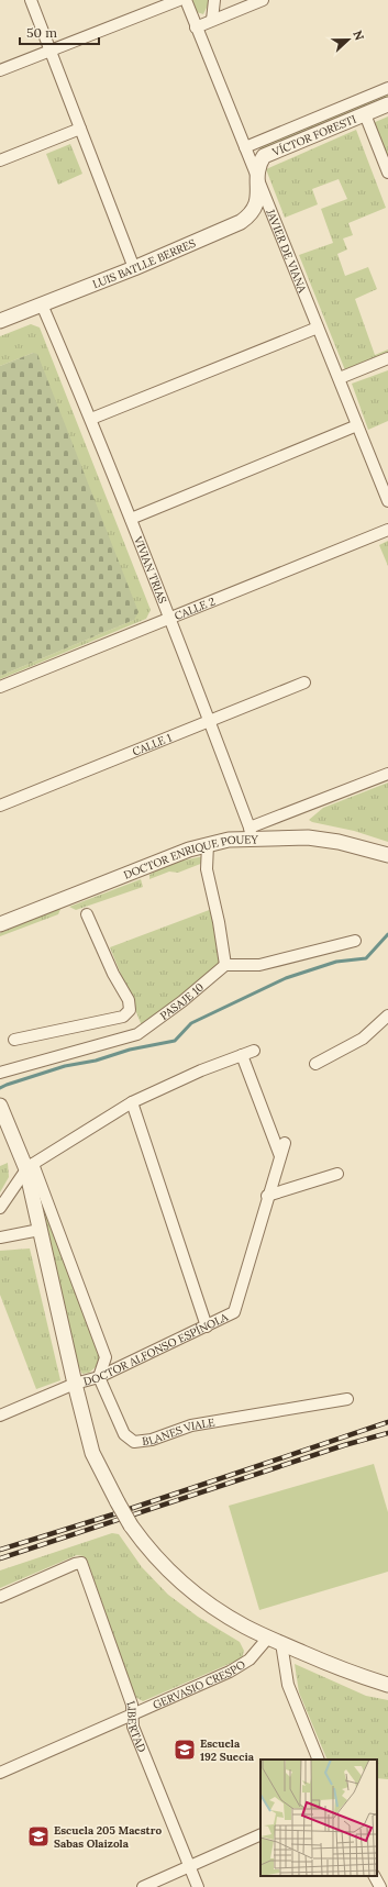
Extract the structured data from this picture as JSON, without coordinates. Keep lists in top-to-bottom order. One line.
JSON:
{"streets":{"street":["VÍCTOR FORESTI","JAVIER DE VIANA","LUIS BATLLE BERRES","VIVIAN TRIAS","CALLE 2","CALLE 1","DOCTOR ENRIQUE POUEY","PASAJE 10","DOCTOR ALFONSO ESPÍNOLA","BLANES VIALE","GERVASIO CRESPO","LIBERTAD"]},"crossings":[["VÍCTOR FORESTI","JAVIER DE VIANA"],["VÍCTOR FORESTI","LUIS BATLLE BERRES"],["JAVIER DE VIANA","LUIS BATLLE BERRES"],["LUIS BATLLE BERRES","VIVIAN TRIAS"],["VIVIAN TRIAS","CALLE 2"],["VIVIAN TRIAS","CALLE 1"],["VIVIAN TRIAS","DOCTOR ENRIQUE POUEY"],["DOCTOR ALFONSO ESPÍNOLA","BLANES VIALE"],["GERVASIO CRESPO","LIBERTAD"]],"places":{"school or university":["Escuela 192 Suecia","Escuela 205 Maestro Sabas Olaizola"]},"scale_bar":"50 m","north":"right"}
